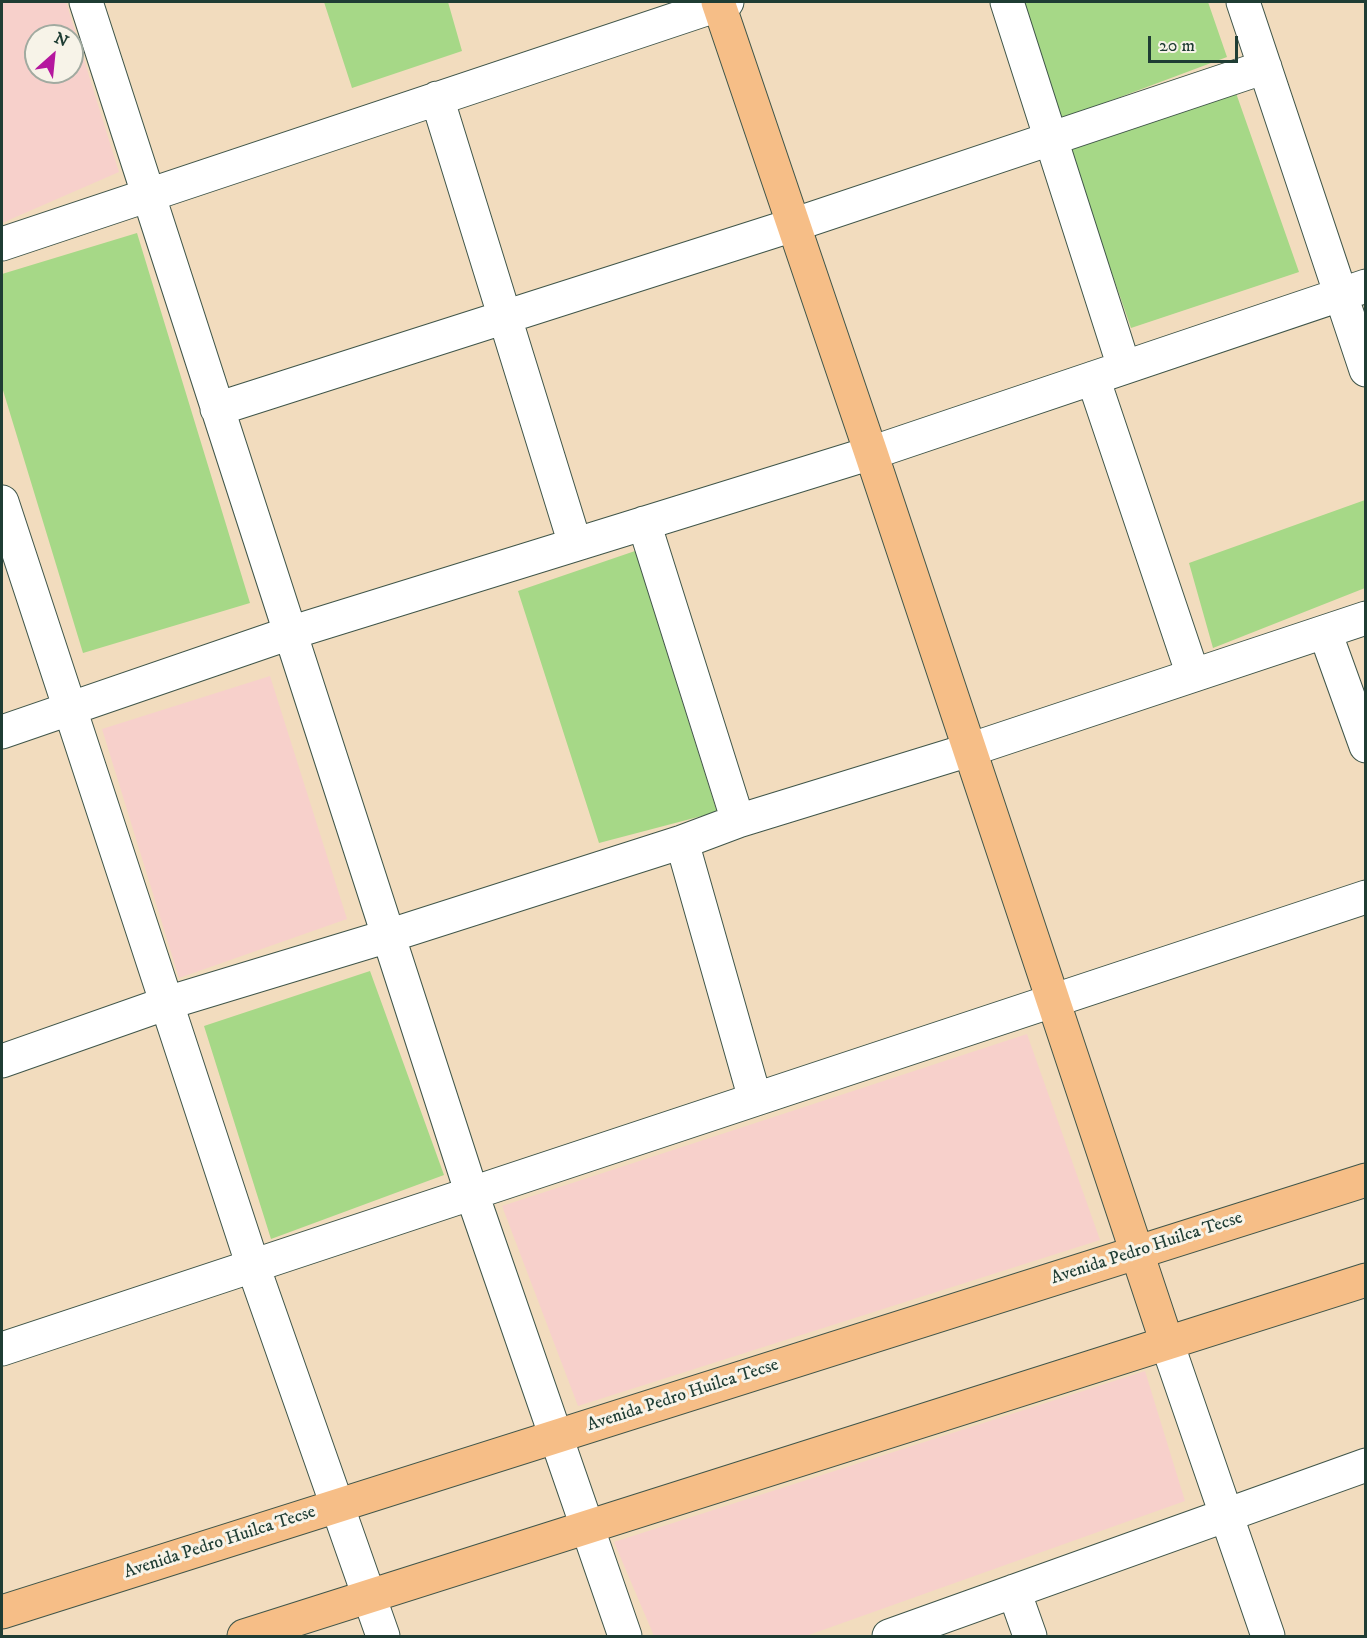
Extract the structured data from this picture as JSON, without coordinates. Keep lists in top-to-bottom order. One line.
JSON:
{"streets":{"main road":["Avenida Pedro Huilca Tecse"]},"scale_bar":"20 m","north":"top right"}
